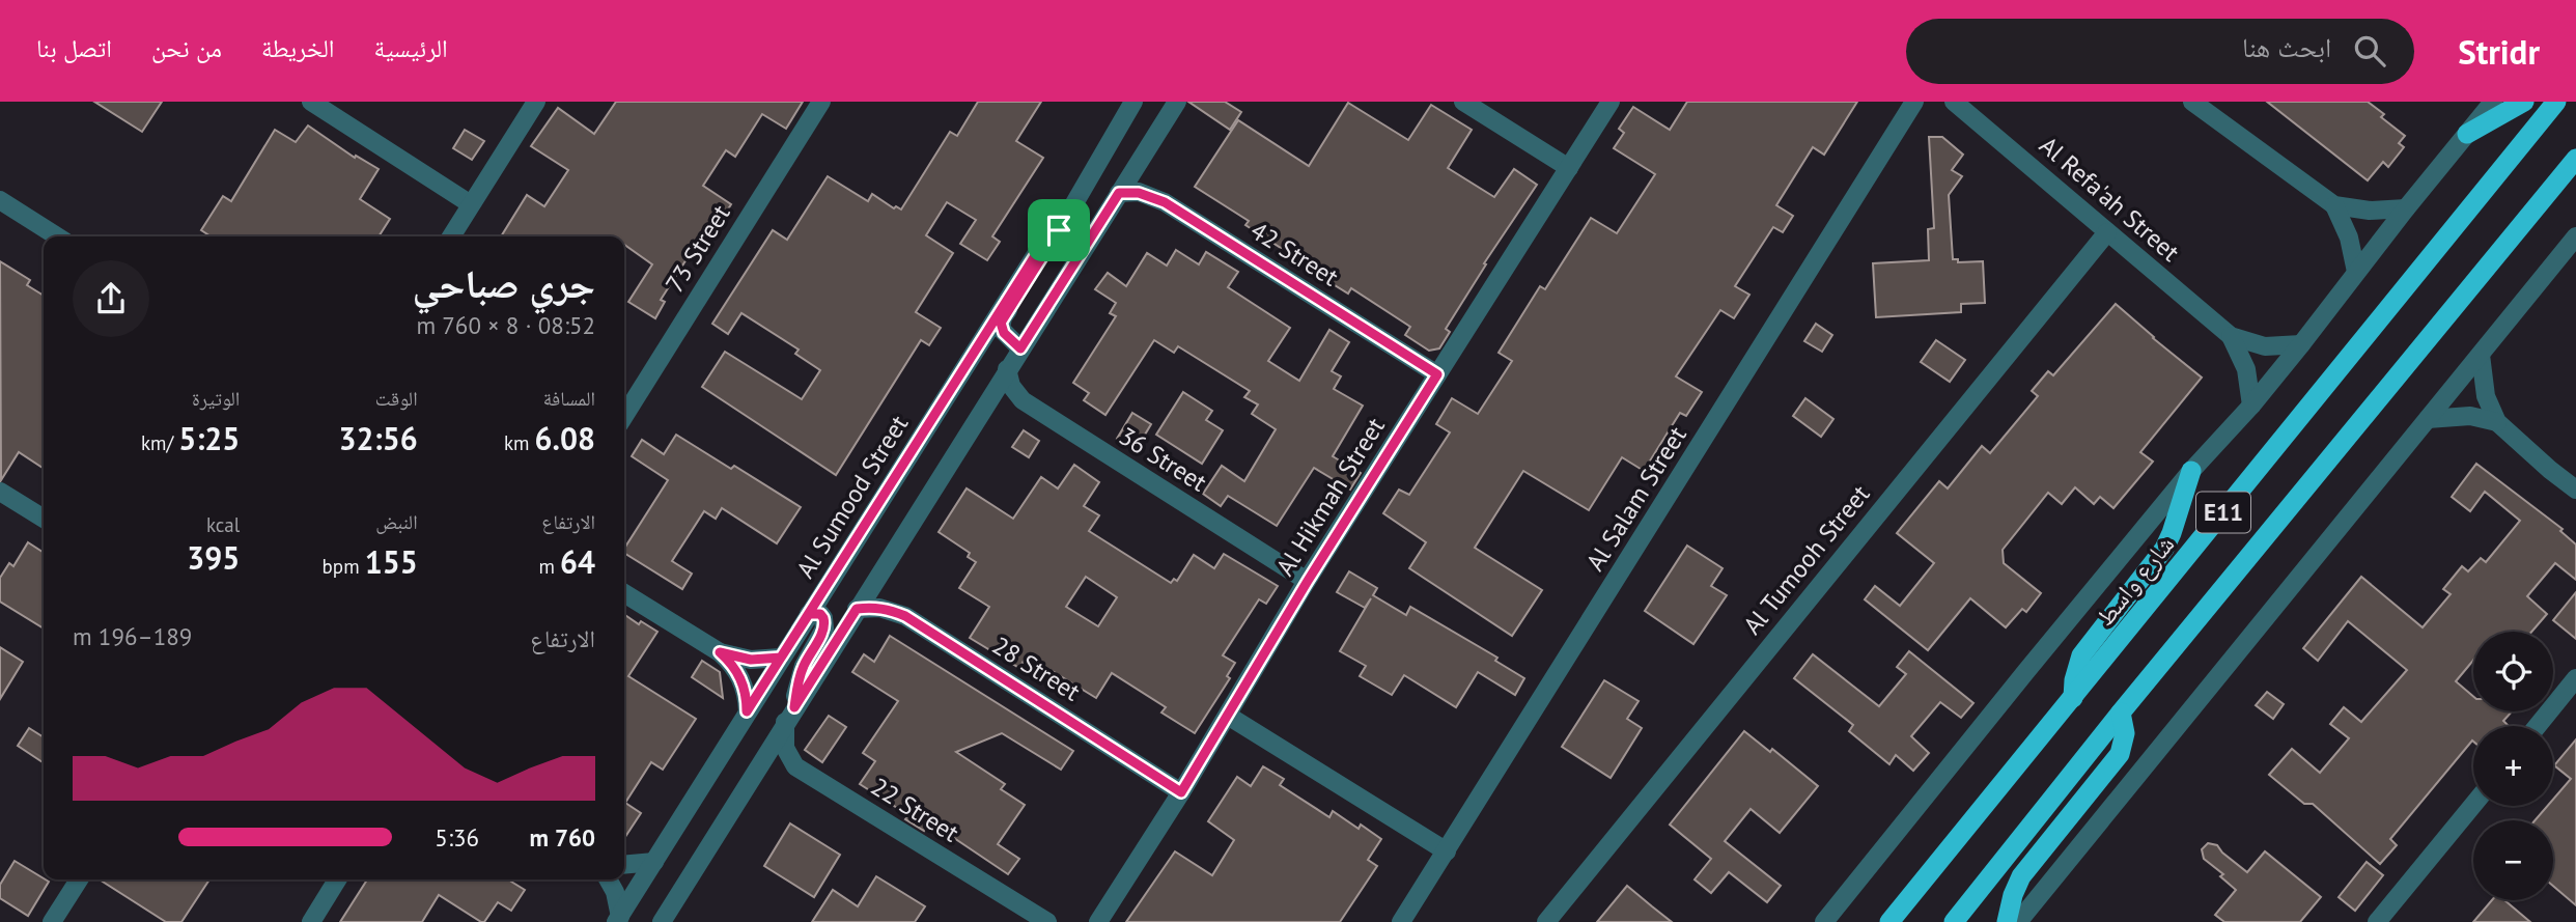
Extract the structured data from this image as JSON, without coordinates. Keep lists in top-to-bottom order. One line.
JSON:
{"streets":{"highway":["E11","شارع واسط"],"street":["Al Refa'ah Street","73 Street","42 Street","36 Street","Al Sumood Street","Al Hikmah Street","Al Salam Street","Al Tumooh Street","28 Street","22 Street"]},"crossings":[["Al Refa'ah Street","Al Tumooh Street"],["42 Street","Al Hikmah Street"],["36 Street","Al Hikmah Street"],["Al Hikmah Street","28 Street"]],"page":{"header":"Stridr","search":"ابحث هنا","nav":["الرئيسية","الخريطة","من نحن","اتصل بنا"],"heading":["جري صباحي","08:52 · 8 × 760 m"],"stats":[["المسافة","6.08 km"],["الوقت","32:56"],["الوتيرة","5:25 /km"],["الارتفاع","64 m"],["النبض","155 bpm"],["kcal","395"]],"chart":["الارتفاع","189–196 m"],"map_buttons":["+","−"],"list":[{"name":"760 m","note":"5:36"}]}}
